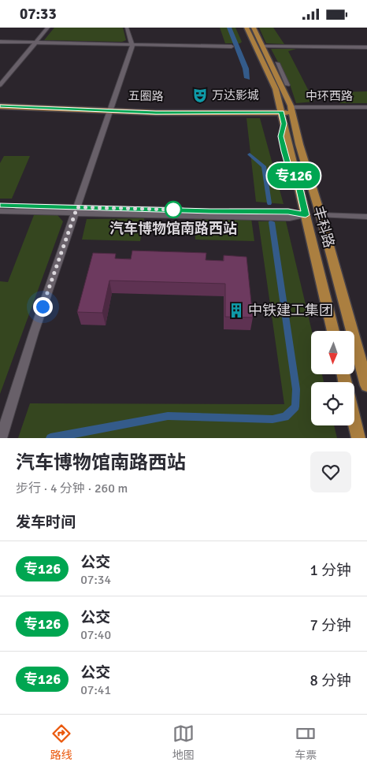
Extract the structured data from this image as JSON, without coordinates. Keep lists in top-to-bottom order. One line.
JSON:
{"streets":{"main road":["五圈路","丰科路"],"street":["中环西路"]},"crossings":[["五圈路","中环西路"],["五圈路","丰科路"],["中环西路","丰科路"]],"places":{"theatre":["万达影城"],"other":["汽车博物馆南路西站"],"building":["中铁建工集团"]},"lines":["bus line 专126"],"north":"bottom","page":{"status":"07:33","on_map":"专126","heading":[["汽车博物馆南路西站","步行 · 4 分钟 · 260 m"],"发车时间"],"list":[{"mark":"专126","name":"公交","note":"07:34","value":"1 分钟"},{"mark":"专126","name":"公交","note":"07:40","value":"7 分钟"},{"mark":"专126","name":"公交","note":"07:41","value":"8 分钟"}],"tabs":["路线","地图","车票"]}}
